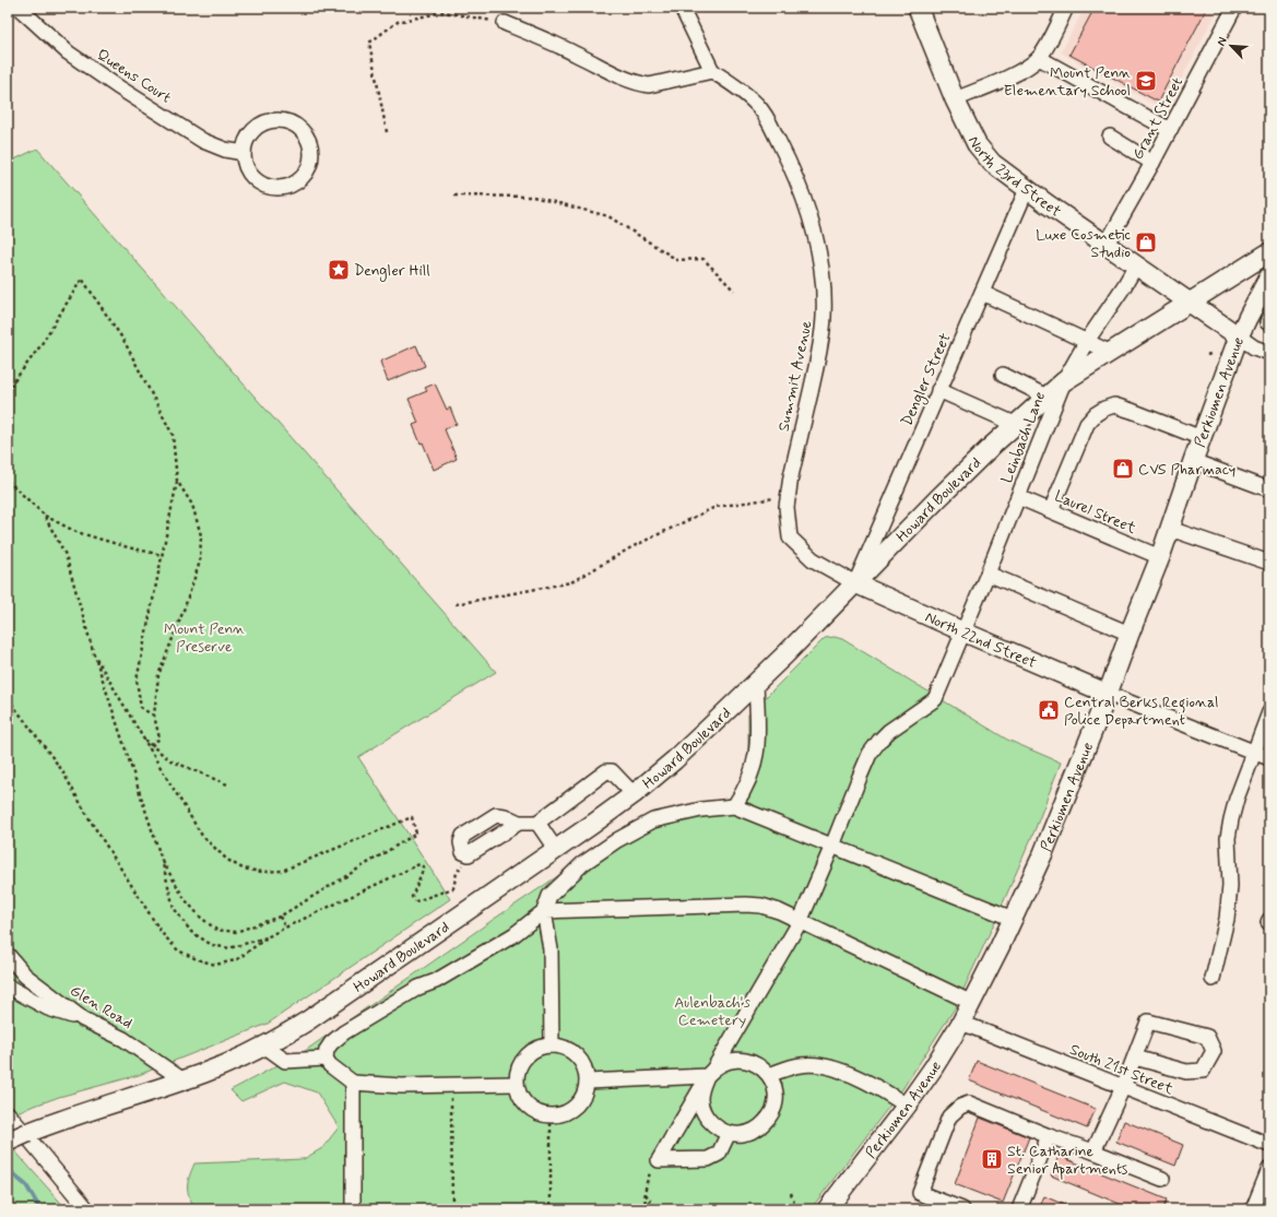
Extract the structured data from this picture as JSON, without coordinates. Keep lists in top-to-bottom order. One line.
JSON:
{"streets":{"main road":["North 23rd Street","Perkiomen Avenue","Howard Boulevard","North 22nd Street"],"street":["Queens Court","Grant Street","Summit Avenue","Dengler Street","Leinbach Lane","Laurel Street","Glen Road","South 21st Street"]},"crossings":[["Grant Street","North 23rd Street"],["North 23rd Street","Dengler Street"],["North 23rd Street","Perkiomen Avenue"],["North 23rd Street","Leinbach Lane"],["North 23rd Street","Howard Boulevard"],["Summit Avenue","Dengler Street"],["Summit Avenue","Howard Boulevard"],["Summit Avenue","North 22nd Street"],["Dengler Street","Howard Boulevard"],["Dengler Street","North 22nd Street"],["Perkiomen Avenue","Laurel Street"],["Perkiomen Avenue","North 22nd Street"],["Perkiomen Avenue","South 21st Street"],["Leinbach Lane","Howard Boulevard"],["Leinbach Lane","Laurel Street"],["Leinbach Lane","North 22nd Street"],["Howard Boulevard","North 22nd Street"],["Howard Boulevard","Glen Road"]],"parks":["Mount Penn Preserve","Aulenbach's Cemetery"],"places":{"school or university":["Mount Penn Elementary School"],"shop":["Luxe Cosmetic Studio","CVS Pharmacy"],"place":["Dengler Hill"],"public building":["Central Berks Regional Police Department"],"building":["St. Catharine Senior Apartments"]},"north":"top left"}
